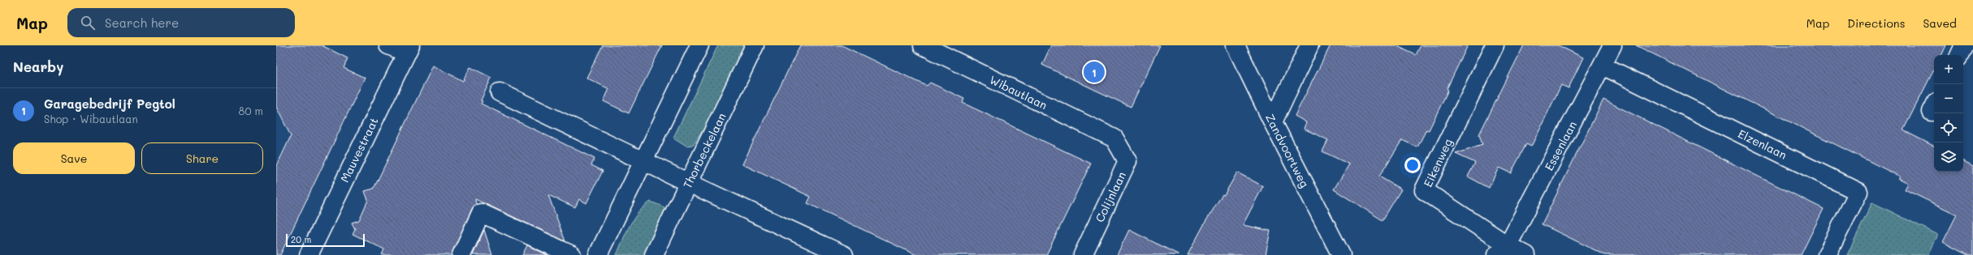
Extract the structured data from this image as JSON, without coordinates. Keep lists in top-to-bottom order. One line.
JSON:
{"streets":{"street":["Wibautlaan","Elzenlaan","Essenlaan","Mauvestraat","Thorbeckelaan","Zandvoortweg","Eikenweg","Colijnlaan"]},"crossings":[["Wibautlaan","Colijnlaan"],["Elzenlaan","Essenlaan"],["Essenlaan","Eikenweg"]],"scale_bar":"20 m","page":{"header":"Map","search":"Search here","nav":["Map","Directions","Saved"],"heading":"Nearby","map_buttons":["+","−"],"pins":"1","list":[{"mark":"1","name":"Garagebedrijf Pegtol","note":"Shop · Wibautlaan","value":"80 m"}],"buttons":["Save","Share"],"scale":"20 m"}}
